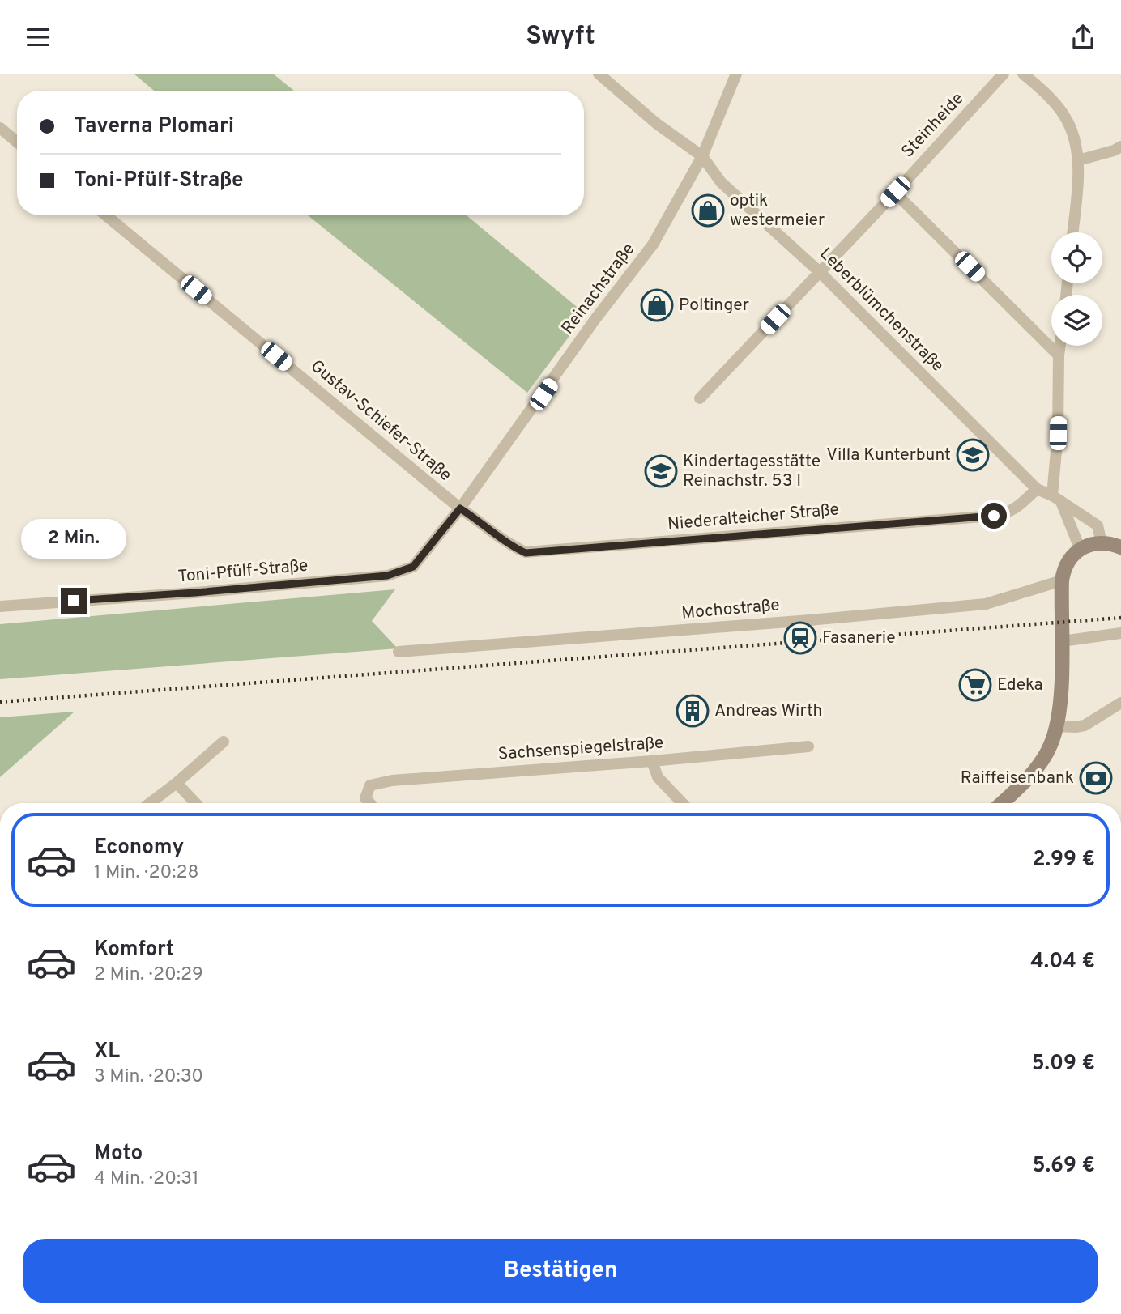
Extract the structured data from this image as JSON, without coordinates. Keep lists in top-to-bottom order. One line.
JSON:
{"streets":{"street":["Steinheide","Reinachstraße","Leberblümchenstraße","Gustav-Schiefer-Straße","Niederalteicher Straße","Toni-Pfülf-Straße","Mochostraße","Sachsenspiegelstraße"]},"crossings":[["Steinheide","Leberblümchenstraße"],["Reinachstraße","Leberblümchenstraße"],["Reinachstraße","Gustav-Schiefer-Straße"],["Reinachstraße","Niederalteicher Straße"],["Reinachstraße","Toni-Pfülf-Straße"],["Leberblümchenstraße","Niederalteicher Straße"],["Gustav-Schiefer-Straße","Niederalteicher Straße"],["Gustav-Schiefer-Straße","Toni-Pfülf-Straße"],["Niederalteicher Straße","Toni-Pfülf-Straße"]],"places":{"shop":["optik westermeier","Poltinger"],"school or university":["Villa Kunterbunt","Kindertagesstätte Reinachstr. 53 I"],"station":["Fasanerie"],"supermarket":["Edeka"],"building":["Andreas Wirth"],"bank":["Raiffeisenbank"]},"page":{"header":"Swyft","banner":["Taverna Plomari","Toni-Pfülf-Straße"],"bubble":"2 Min.","list":[{"name":"Economy","note":"1 Min. · 20:28","value":"2.99 €"},{"name":"Komfort","note":"2 Min. · 20:29","value":"4.04 €"},{"name":"XL","note":"3 Min. · 20:30","value":"5.09 €"},{"name":"Moto","note":"4 Min. · 20:31","value":"5.69 €"}],"buttons":"Bestätigen"}}
